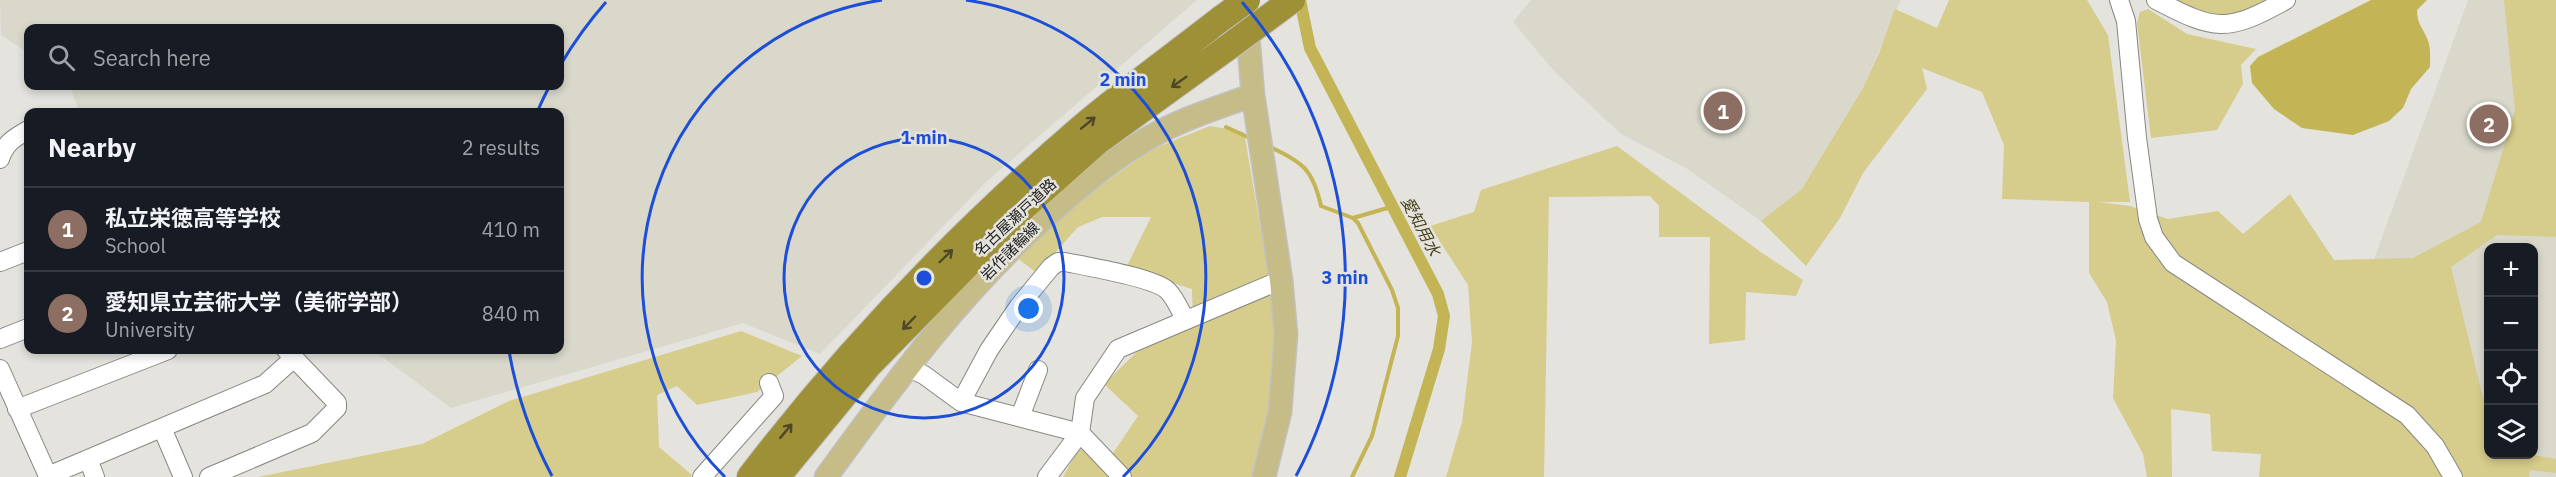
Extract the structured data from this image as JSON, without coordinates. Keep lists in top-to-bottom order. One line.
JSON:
{"streets":{"highway":["名古屋瀬戸道路"],"main road":["岩作諸輪線"]},"water":["愛知用水"],"page":{"search":"Search here","pins":["1","2"],"heading":["Nearby","2 results"],"list":[{"mark":"1","name":"私立栄徳高等学校","note":"School","value":"410 m"},{"mark":"2","name":"愛知県立芸術大学（美術学部）","note":"University","value":"840 m"}],"map_buttons":["+","−"]},"rings":["2 min","1 min","3 min"]}
